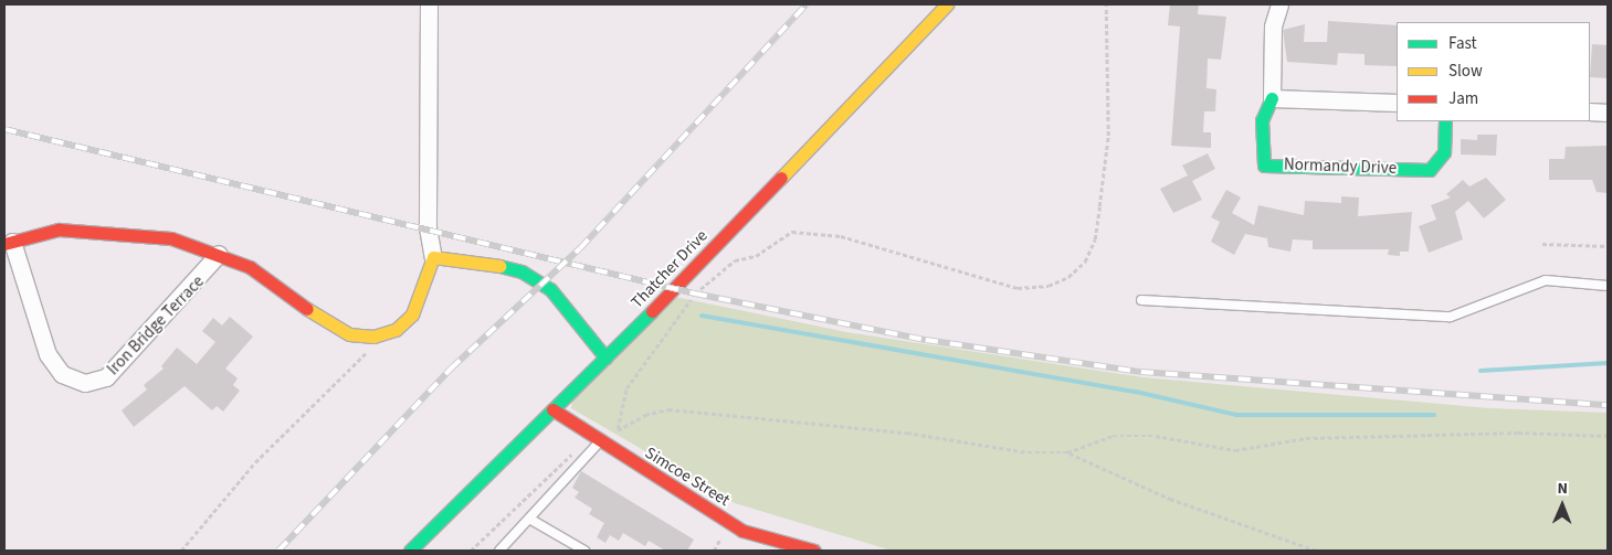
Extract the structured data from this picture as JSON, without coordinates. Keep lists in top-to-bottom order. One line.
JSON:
{"streets":{"street":["Normandy Drive","Thatcher Drive","Iron Bridge Terrace","Simcoe Street"]},"crossings":[["Thatcher Drive","Simcoe Street"]],"legend":["Fast","Slow","Jam"],"north":"top"}
